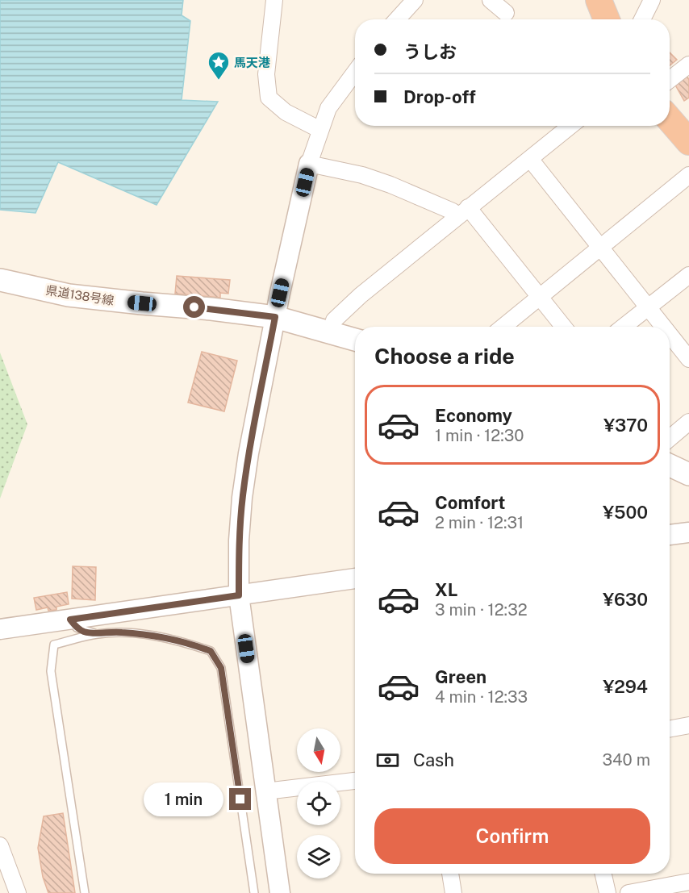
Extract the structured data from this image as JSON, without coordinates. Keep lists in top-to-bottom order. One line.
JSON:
{"streets":{"main road":["県道138号線"]},"places":{"place":["馬天港"]},"north":"bottom","page":{"banner":["うしお","Drop-off"],"heading":"Choose a ride","list":[{"name":"Economy","note":"1 min · 12:30","value":"¥370"},{"name":"Comfort","note":"2 min · 12:31","value":"¥500"},{"name":"XL","note":"3 min · 12:32","value":"¥630"},{"name":"Green","note":"4 min · 12:33","value":"¥294"}],"pay":["Cash","340 m"],"bubble":"1 min","buttons":"Confirm"}}
